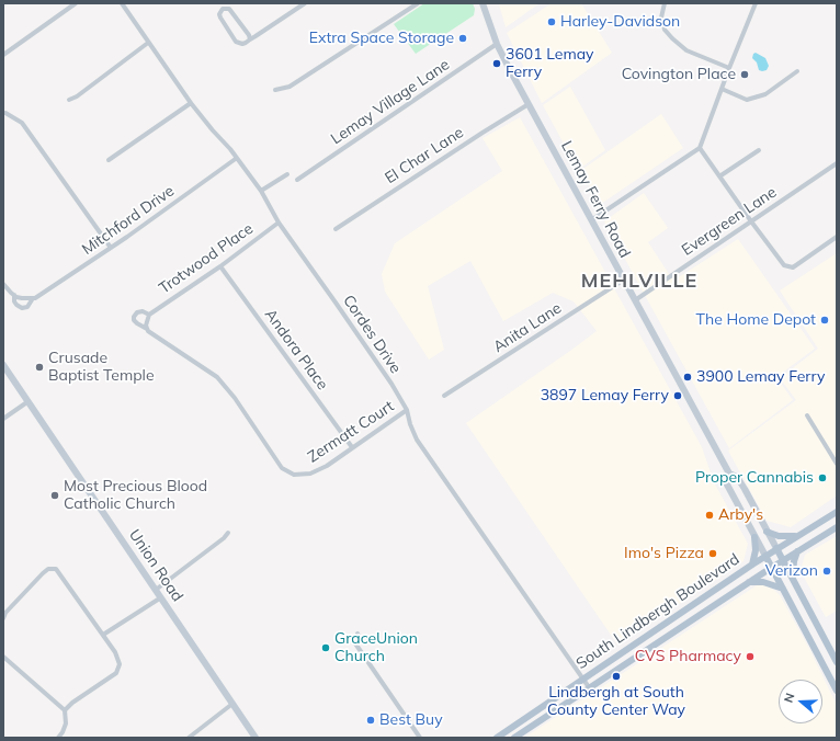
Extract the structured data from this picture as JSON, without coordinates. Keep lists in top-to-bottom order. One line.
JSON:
{"streets":{"main road":["Lemay Ferry Road","Union Road","South Lindbergh Boulevard"],"street":["Lemay Village Lane","El Char Lane","Mitchford Drive","Evergreen Lane","Trotwood Place","Anita Lane","Cordes Drive","Andora Place","Zermatt Court"]},"crossings":[["Lemay Village Lane","Lemay Ferry Road"],["El Char Lane","Lemay Ferry Road"],["Lemay Ferry Road","Evergreen Lane"],["Lemay Ferry Road","Anita Lane"],["Lemay Ferry Road","South Lindbergh Boulevard"],["Mitchford Drive","Cordes Drive"],["Trotwood Place","Cordes Drive"],["Trotwood Place","Andora Place"],["Trotwood Place","Zermatt Court"],["Cordes Drive","Zermatt Court"],["Cordes Drive","South Lindbergh Boulevard"],["Andora Place","Zermatt Court"]],"districts":["MEHLVILLE"],"places":["Harley-Davidson","Extra Space Storage","3601 Lemay Ferry","Covington Place","The Home Depot","Crusade Baptist Temple","3900 Lemay Ferry","3897 Lemay Ferry","Proper Cannabis","Most Precious Blood Catholic Church","Arby's","Imo's Pizza","Verizon","GraceUnion Church","CVS Pharmacy","Lindbergh at South County Center Way","Best Buy"],"north":"left"}
